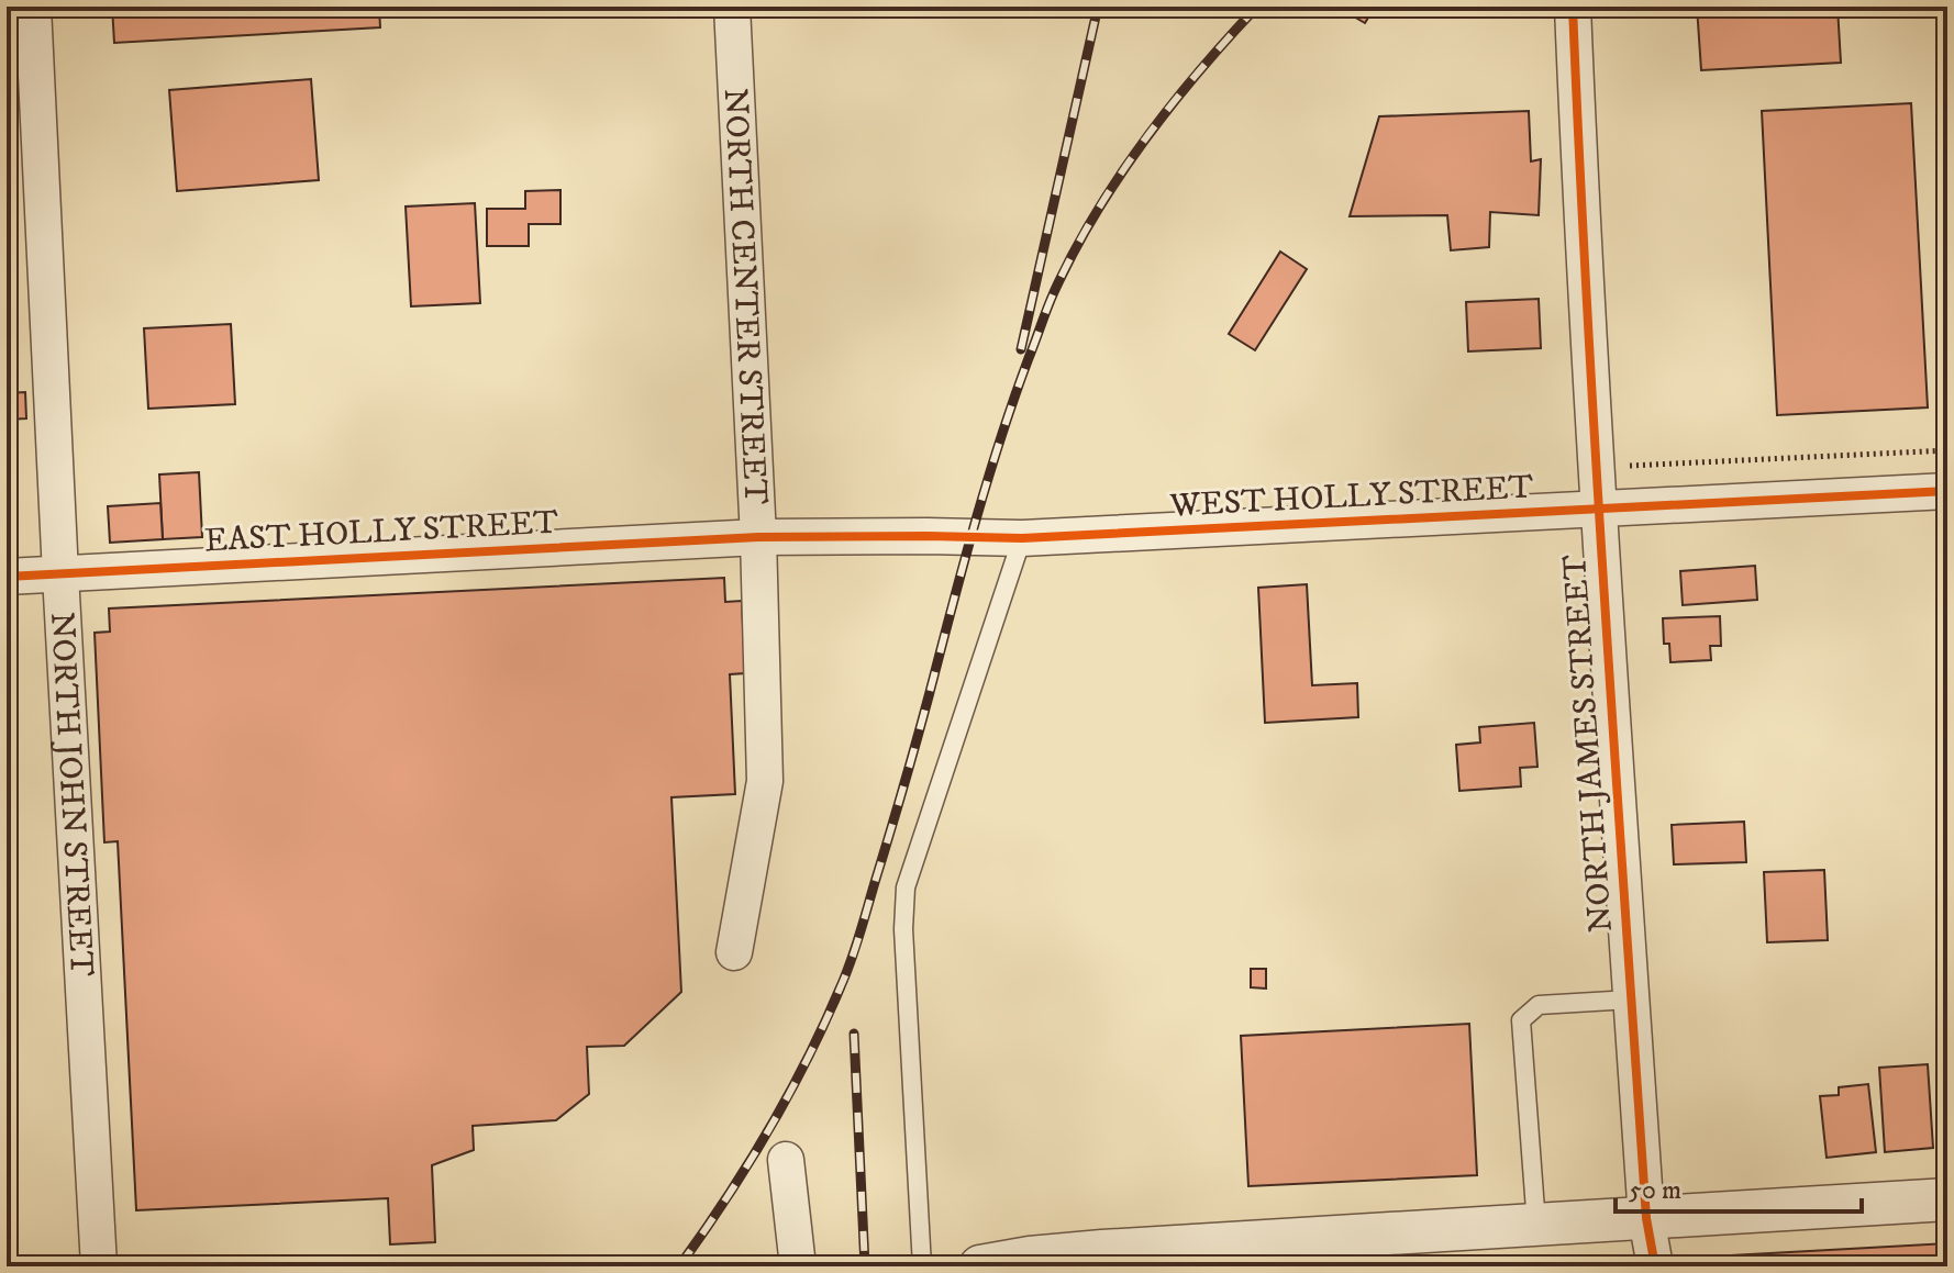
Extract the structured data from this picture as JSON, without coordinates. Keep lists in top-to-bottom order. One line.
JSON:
{"streets":{"street":["NORTH CENTER STREET","WEST HOLLY STREET","EAST HOLLY STREET","NORTH JAMES STREET","NORTH JOHN STREET"]},"crossings":[["NORTH CENTER STREET","WEST HOLLY STREET"],["NORTH CENTER STREET","EAST HOLLY STREET"],["WEST HOLLY STREET","EAST HOLLY STREET"],["WEST HOLLY STREET","NORTH JAMES STREET"],["EAST HOLLY STREET","NORTH JOHN STREET"]],"scale_bar":"50 m"}
